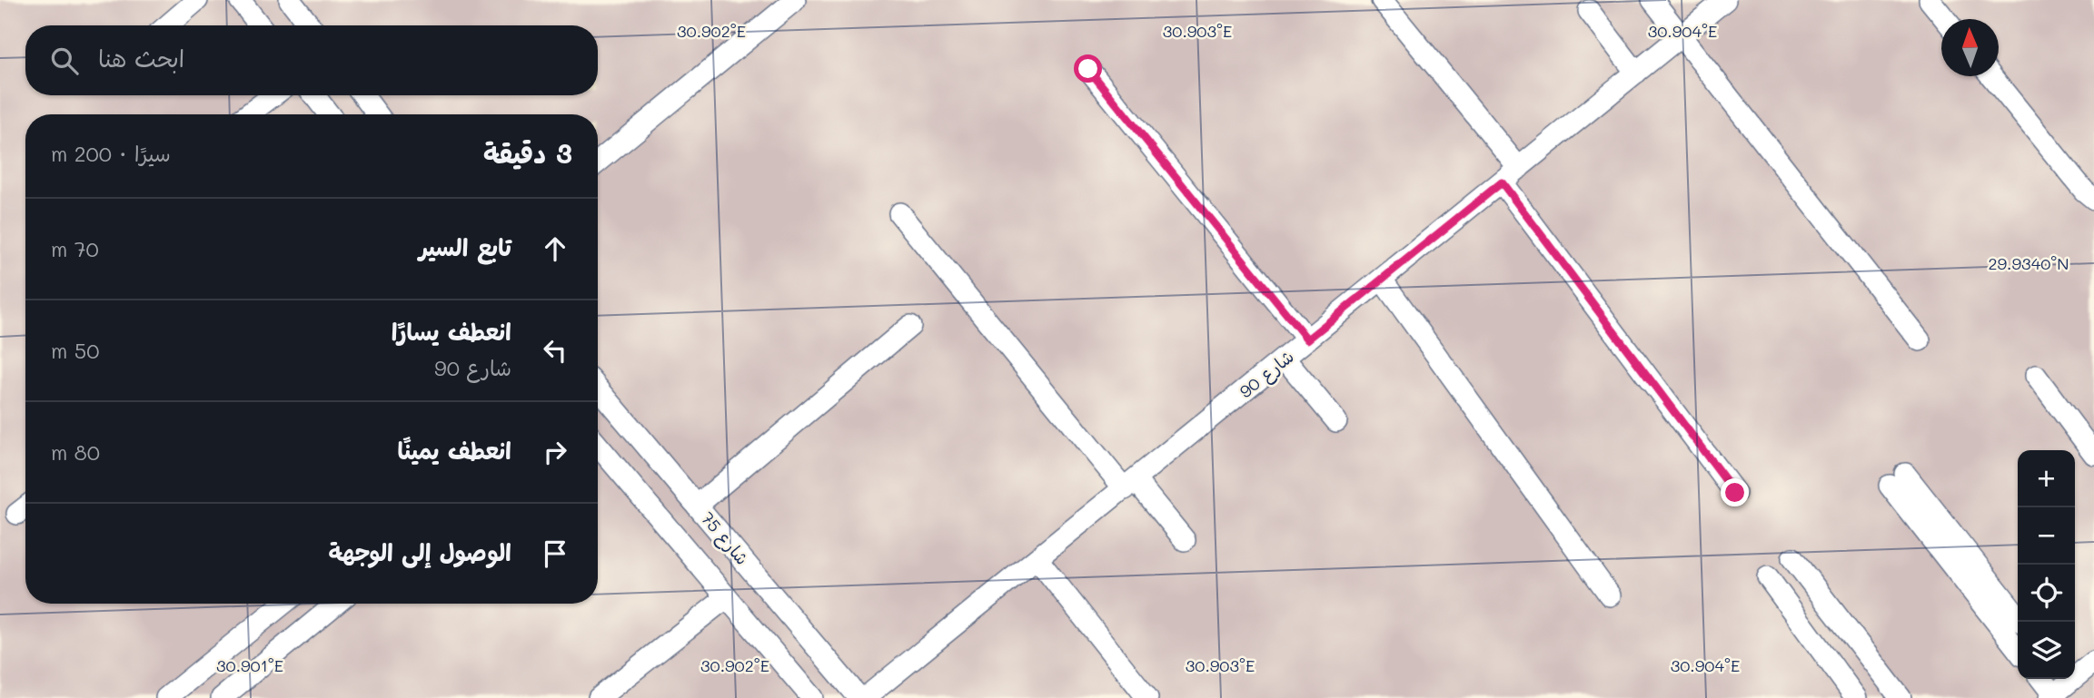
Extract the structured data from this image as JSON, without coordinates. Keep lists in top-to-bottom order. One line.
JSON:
{"streets":{"lane":["شارع 90","شارع 75"]},"north":"top","page":{"search":"ابحث هنا","heading":["3 دقيقة","سيرًا · 200 m"],"list":[["تابع السير","70 m"],["انعطف يسارًا","شارع 90","50 m"],["انعطف يمينًا","80 m"],"الوصول إلى الوجهة"],"map_buttons":["+","−"]},"coordinates":["30.902°E","30.903°E","30.904°E","29.9340°N","30.901°E"]}
